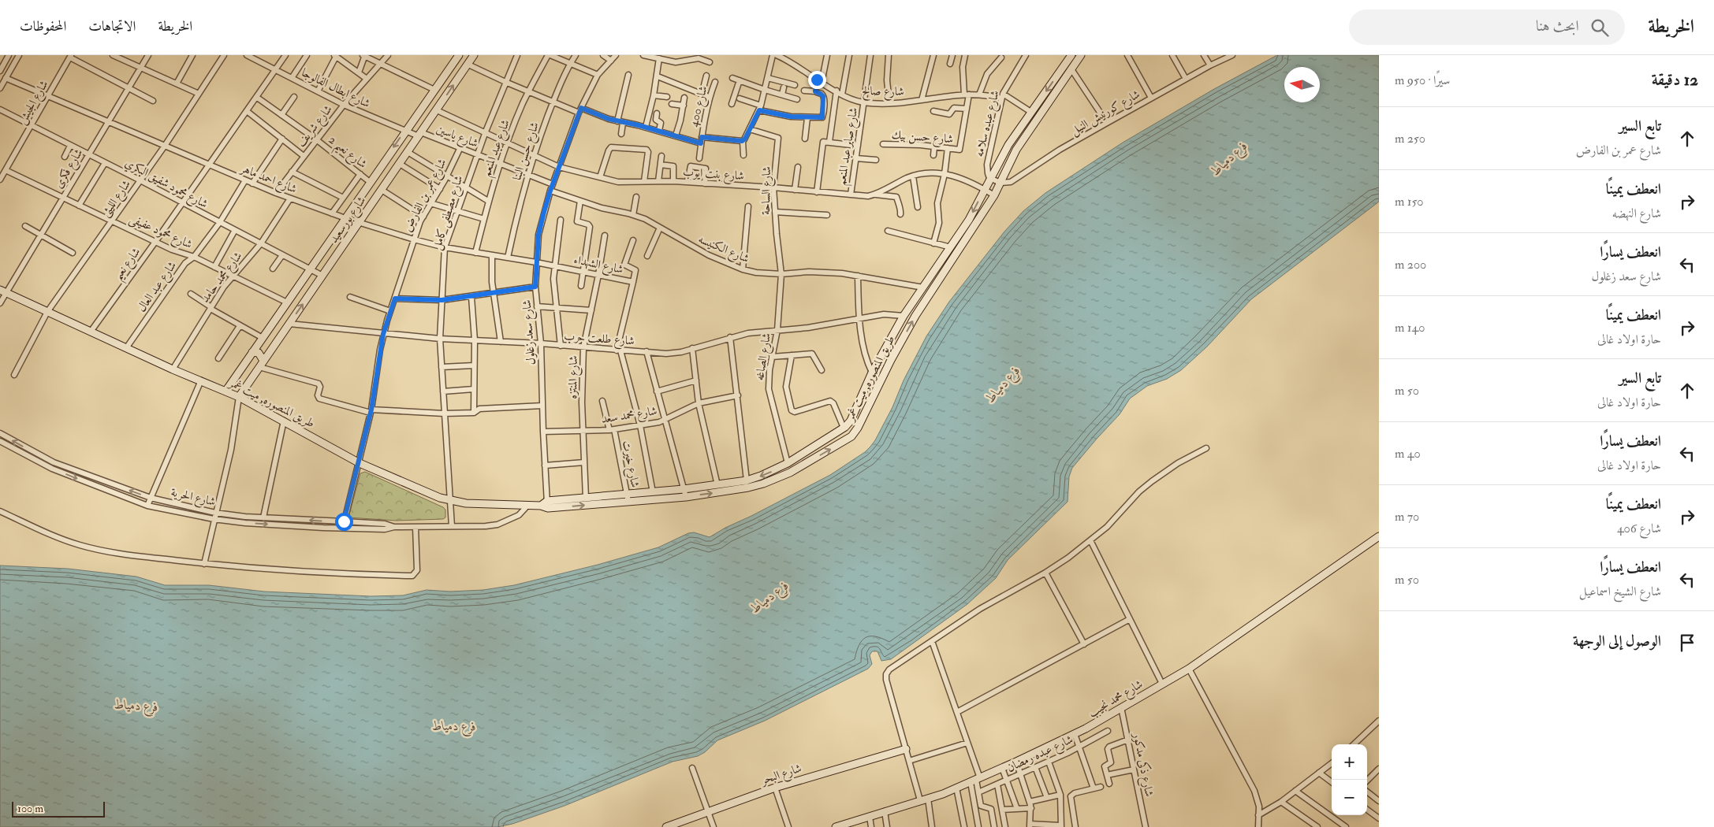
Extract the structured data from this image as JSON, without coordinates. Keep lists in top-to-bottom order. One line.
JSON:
{"streets":{"main road":["شارع بورسعيد","طريق المنصوره, ميت غمر","شارع محمد نجيب","شارع البحر"],"street":["شارع ابطال الفالوجا","شارع صالح","شارع الجيش","شارع 400","شارع كورنيش النيل","شارع عبده سلامه","شارع شريف","شارع ياسين","شارع حسن بيك","شارع صابر عبد المنعم","شارع عبد المنعم","شارع حسن البنا","شارع نعيم 2","شارع فكرى","شارع بنت ايوب","شارع احمد ماهر","شارع محمود شفيق البكري","شارع الساحة","شارع عمر بن الفارض","شارع الليثى","شارع مصطفى كامل","شارع محمود عفيفى","شارع الكنيسه","شارع نعيم","شارع الشهداء","شارع محمد حامد","شارع عبد العال","شارع سعد زغلول","شارع طلعت حرب","شارع الصاغه","شارع المنتزه","شارع محمد سعد","شارع خيرت","شارع الحرية","شارع عبده رمضان","شارع ذكى مدكور"]},"crossings":[["شارع ابطال الفالوجا","شارع شريف"],["شارع ابطال الفالوجا","شارع ياسين"],["شارع ابطال الفالوجا","شارع بورسعيد"],["شارع ابطال الفالوجا","شارع نعيم"],["شارع صالح","شارع عبده سلامه"],["شارع صالح","شارع صابر عبد المنعم"],["شارع صالح","طريق المنصوره, ميت غمر"],["شارع الجيش","شارع احمد ماهر"],["شارع الجيش","شارع محمود شفيق البكري"],["شارع الجيش","شارع محمود عفيفى"],["شارع كورنيش النيل","طريق المنصوره, ميت غمر"],["شارع عبده سلامه","طريق المنصوره, ميت غمر"],["شارع شريف","شارع نعيم 2"],["شارع شريف","شارع احمد ماهر"],["شارع ياسين","شارع عبد المنعم"],["شارع ياسين","شارع حسن البنا"],["شارع ياسين","شارع عمر بن الفارض"],["شارع ياسين","شارع مصطفى كامل"],["شارع ياسين","شارع بورسعيد"],["شارع ياسين","شارع سعد زغلول"],["شارع صابر عبد المنعم","شارع بنت ايوب"],["شارع عبد المنعم","شارع بنت ايوب"],["شارع عبد المنعم","شارع احمد ماهر"],["شارع حسن البنا","شارع بنت ايوب"],["شارع حسن البنا","شارع احمد ماهر"],["شارع نعيم 2","شارع بورسعيد"],["شارع نعيم 2","شارع نعيم"],["شارع فكرى","شارع احمد ماهر"],["شارع فكرى","شارع محمود شفيق البكري"],["شارع فكرى","شارع محمود عفيفى"],["شارع فكرى","طريق المنصوره, ميت غمر"],["شارع بنت ايوب","شارع الساحة"],["شارع بنت ايوب","شارع مصطفى كامل"],["شارع بنت ايوب","شارع بورسعيد"],["شارع بنت ايوب","شارع سعد زغلول"],["شارع بنت ايوب","طريق المنصوره, ميت غمر"],["شارع احمد ماهر","شارع عمر بن الفارض"],["شارع احمد ماهر","شارع الليثى"],["شارع احمد ماهر","شارع مصطفى كامل"],["شارع احمد ماهر","شارع بورسعيد"],["شارع احمد ماهر","شارع نعيم"],["شارع احمد ماهر","شارع الشهداء"],["شارع احمد ماهر","شارع محمد حامد"],["شارع احمد ماهر","شارع عبد العال"],["شارع احمد ماهر","شارع سعد زغلول"],["شارع محمود شفيق البكري","شارع الليثى"],["شارع محمود شفيق البكري","شارع بورسعيد"],["شارع محمود شفيق البكري","شارع نعيم"],["شارع محمود شفيق البكري","شارع محمد حامد"],["شارع محمود شفيق البكري","شارع عبد العال"],["شارع الساحة","شارع الكنيسه"],["شارع الساحة","شارع الصاغه"],["شارع عمر بن الفارض","شارع طلعت حرب"],["شارع عمر بن الفارض","طريق المنصوره, ميت غمر"],["شارع عمر بن الفارض","شارع الحرية"],["شارع الليثى","شارع محمود عفيفى"],["شارع الليثى","طريق المنصوره, ميت غمر"],["شارع مصطفى كامل","شارع طلعت حرب"],["شارع مصطفى كامل","طريق المنصوره, ميت غمر"],["شارع مصطفى كامل","شارع الحرية"],["شارع بورسعيد","شارع محمود عفيفى"],["شارع بورسعيد","شارع طلعت حرب"],["شارع بورسعيد","طريق المنصوره, ميت غمر"],["شارع محمود عفيفى","شارع نعيم"],["شارع محمود عفيفى","شارع محمد حامد"],["شارع محمود عفيفى","شارع عبد العال"],["شارع الكنيسه","شارع سعد زغلول"],["شارع الكنيسه","شارع الصاغه"],["شارع الكنيسه","طريق المنصوره, ميت غمر"],["شارع نعيم","طريق المنصوره, ميت غمر"],["شارع الشهداء","شارع سعد زغلول"],["شارع الشهداء","شارع طلعت حرب"],["شارع الشهداء","شارع المنتزه"],["شارع محمد حامد","طريق المنصوره, ميت غمر"],["شارع عبد العال","طريق المنصوره, ميت غمر"],["شارع سعد زغلول","شارع طلعت حرب"],["شارع سعد زغلول","طريق المنصوره, ميت غمر"],["شارع سعد زغلول","شارع محمد سعد"],["شارع طلعت حرب","شارع الصاغه"],["شارع طلعت حرب","شارع المنتزه"],["شارع طلعت حرب","طريق المنصوره, ميت غمر"],["شارع الصاغه","طريق المنصوره, ميت غمر"],["شارع المنتزه","طريق المنصوره, ميت غمر"],["شارع المنتزه","شارع محمد سعد"],["طريق المنصوره, ميت غمر","شارع خيرت"],["طريق المنصوره, ميت غمر","شارع الحرية"],["شارع محمد سعد","شارع خيرت"],["شارع محمد نجيب","شارع ذكى مدكور"]],"water":["فرع دمياط"],"scale_bar":"100 m","north":"left","page":{"header":"الخريطة","search":"ابحث هنا","nav":["الخريطة","الاتجاهات","المحفوظات"],"heading":["12 دقيقة","سيرًا · 950 m"],"list":[["تابع السير","شارع عمر بن الفارض","250 m"],["انعطف يمينًا","شارع النهضه","150 m"],["انعطف يسارًا","شارع سعد زغلول","200 m"],["انعطف يمينًا","حارة اولاد غالى","140 m"],["تابع السير","حارة اولاد غالى","50 m"],["انعطف يسارًا","حارة اولاد غالى","40 m"],["انعطف يمينًا","شارع 406","70 m"],["انعطف يسارًا","شارع الشيخ اسماعيل","50 m"],"الوصول إلى الوجهة"],"map_buttons":["+","−"],"scale":"100 m"}}
